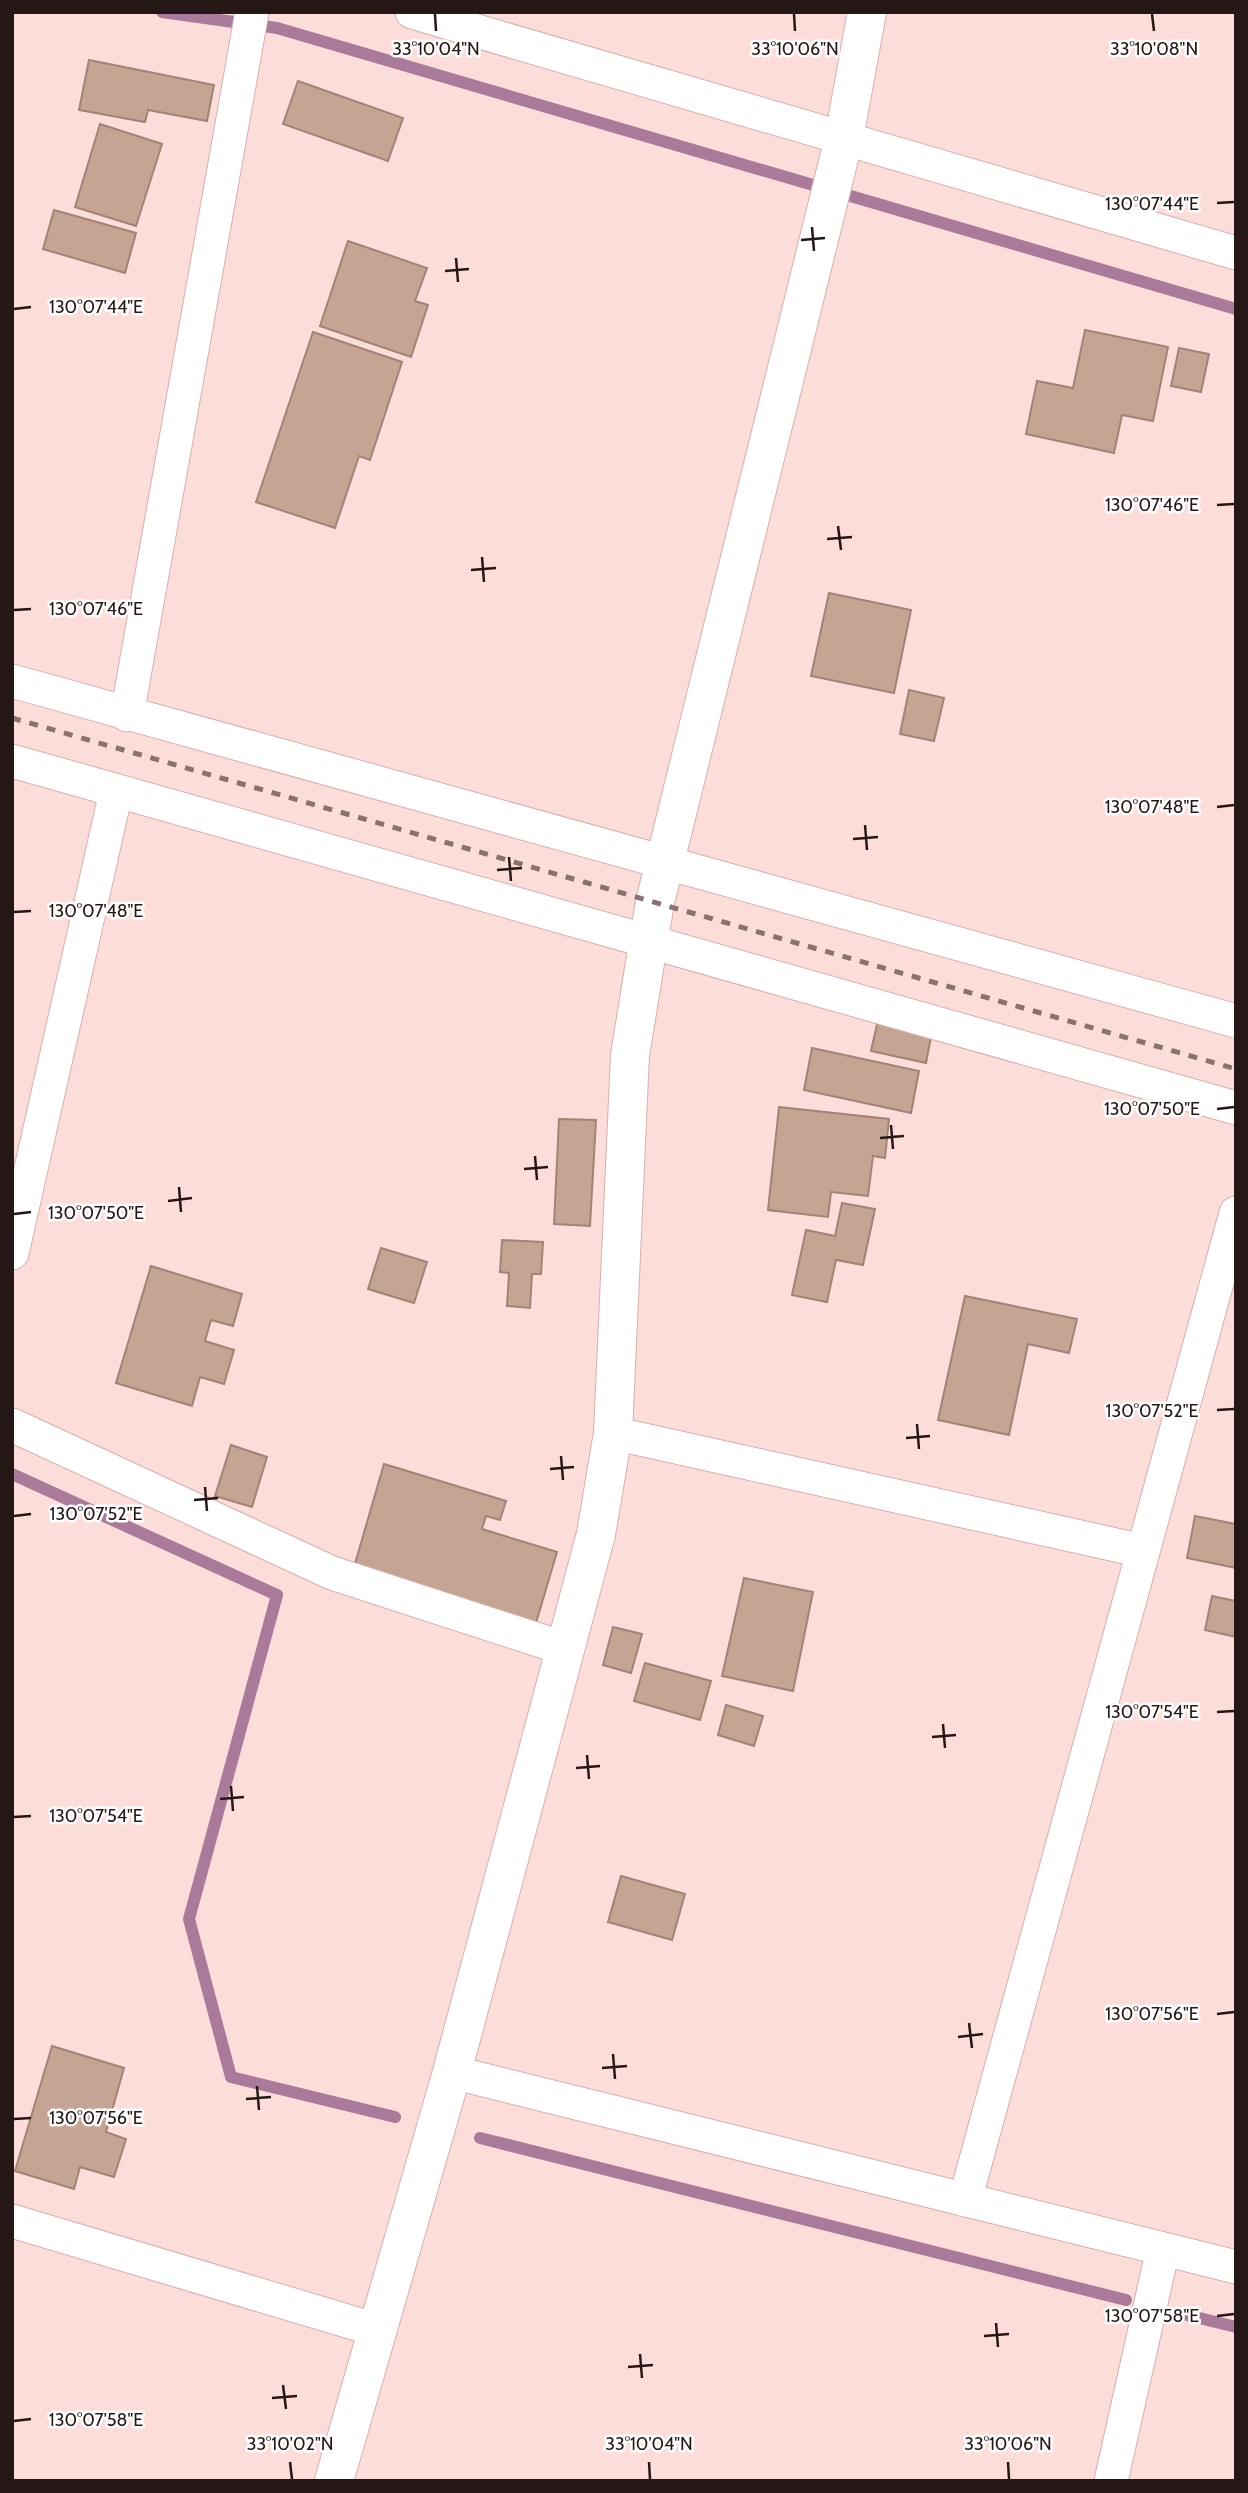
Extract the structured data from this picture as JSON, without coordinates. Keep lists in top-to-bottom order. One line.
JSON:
{"coordinates":["33°10'04\"N","33°10'06\"N","33°10'08\"N","130°07'44\"E","130°07'46\"E","130°07'48\"E","130°07'50\"E","130°07'52\"E","130°07'54\"E","130°07'56\"E","130°07'58\"E","33°10'02\"N"]}
